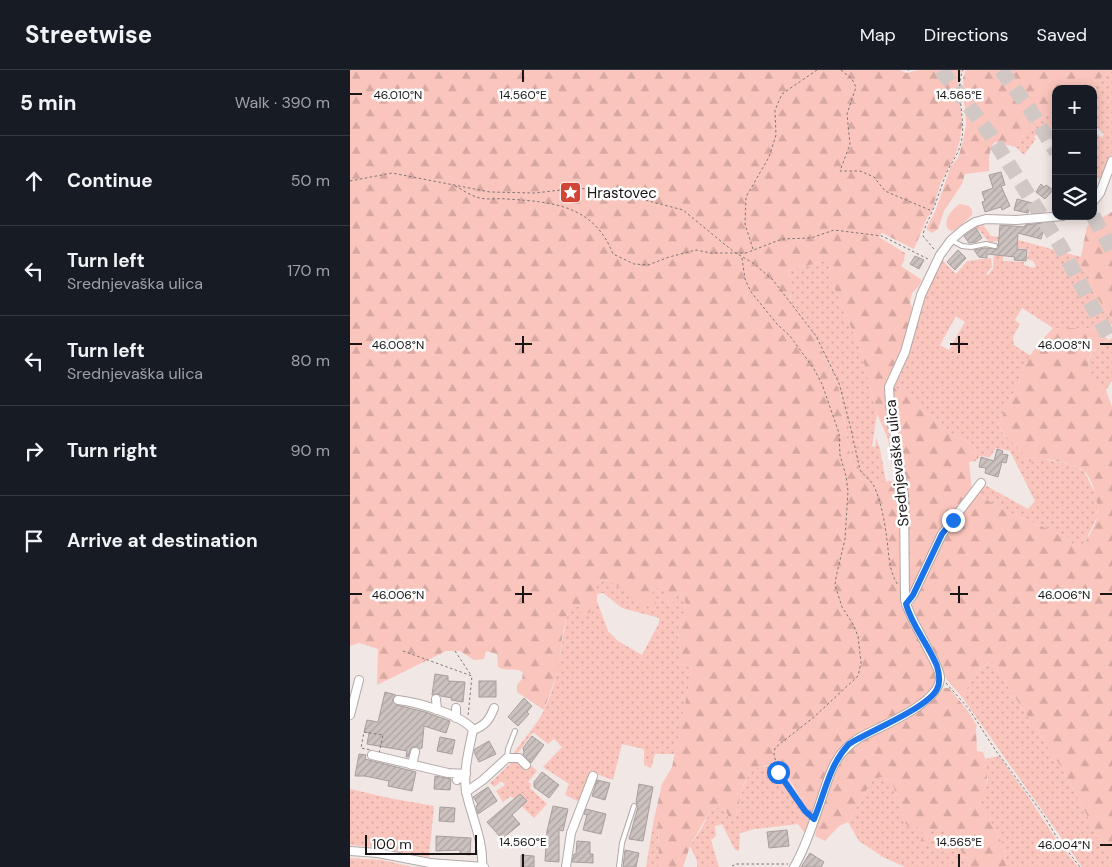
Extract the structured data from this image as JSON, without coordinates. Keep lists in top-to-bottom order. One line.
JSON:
{"streets":{"street":["Srednjevaška ulica"]},"places":{"place":["Hrastovec"]},"scale_bar":"100 m","page":{"header":"Streetwise","nav":["Map","Directions","Saved"],"heading":["5 min","Walk · 390 m"],"map_buttons":["+","−"],"list":[["Continue","50 m"],["Turn left","Srednjevaška ulica","170 m"],["Turn left","Srednjevaška ulica","80 m"],["Turn right","90 m"],"Arrive at destination"],"scale":"100 m"},"coordinates":["46.010°N","14.560°E","14.565°E","46.008°N","46.006°N","46.004°N"]}
